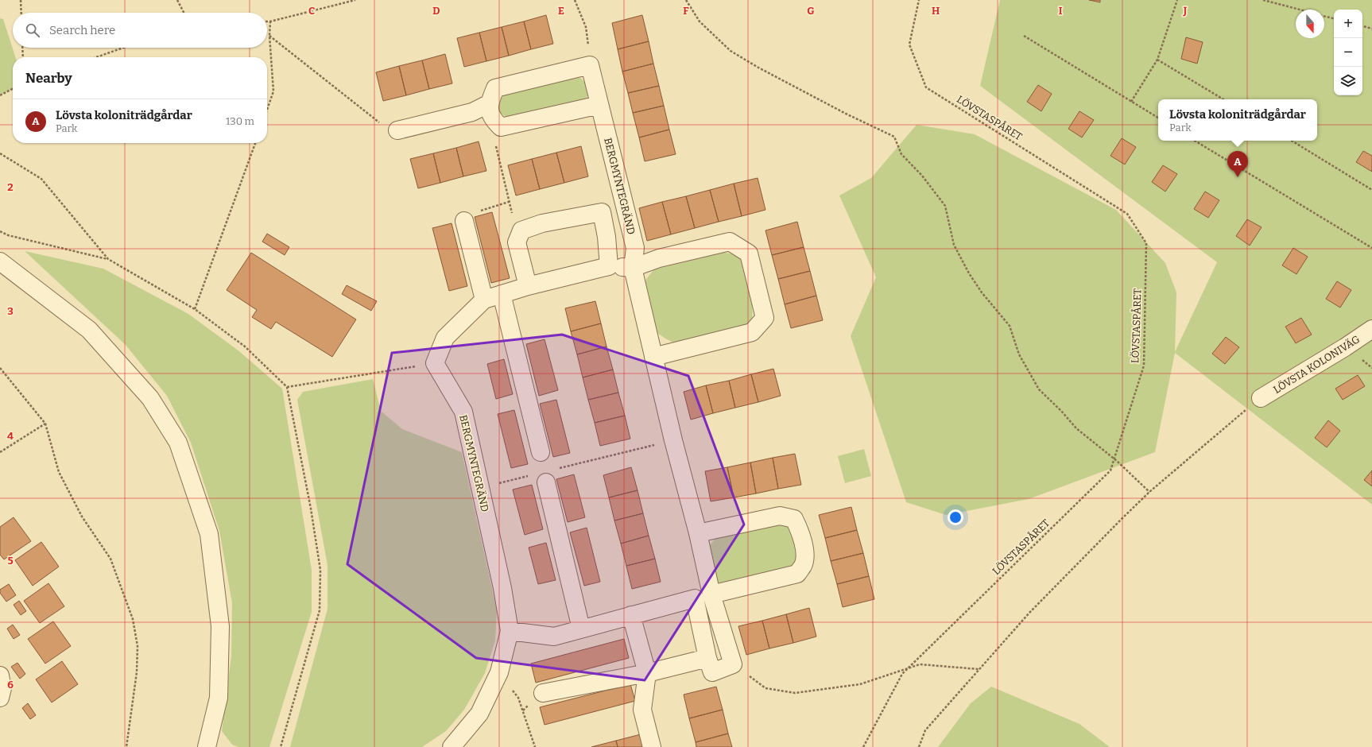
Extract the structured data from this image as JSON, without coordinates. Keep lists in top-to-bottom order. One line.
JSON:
{"streets":{"street":["BERGMYNTEGRÄND","LÖVSTA KOLONIVÄG"],"path":["LÖVSTASPÅRET"]},"north":"bottom","page":{"map_buttons":["+","−"],"search":"Search here","heading":"Nearby","list":[{"mark":"A","name":"Lövsta koloniträdgårdar","note":"Park","value":"130 m"}],"popup":["Lövsta koloniträdgårdar","Park"],"pins":"A"},"grid":{"columns":["C","D","E","F","G","H","I","J"],"rows":["2","3","4","5","6"]}}
